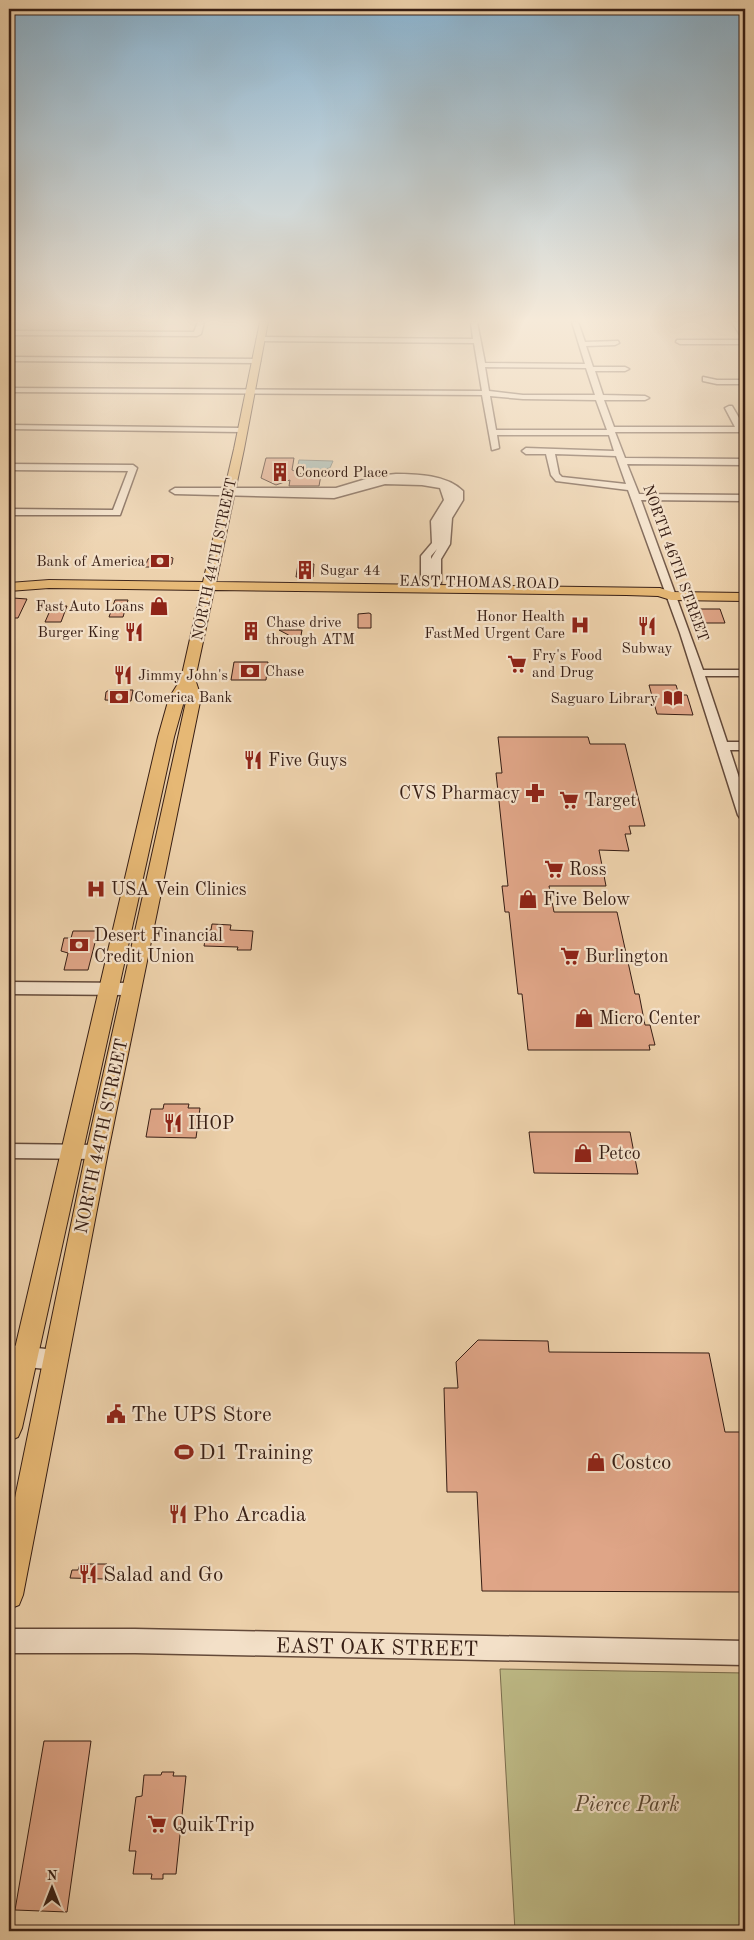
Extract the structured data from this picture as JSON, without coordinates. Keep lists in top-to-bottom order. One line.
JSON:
{"streets":{"main road":["NORTH 44TH STREET","EAST THOMAS ROAD"],"street":["NORTH 46TH STREET","EAST OAK STREET"]},"crossings":[["NORTH 44TH STREET","EAST THOMAS ROAD"],["NORTH 46TH STREET","EAST THOMAS ROAD"]],"parks":["Pierce Park"],"places":{"building":["Concord Place","Sugar 44","Chase drive through ATM"],"bank":["Bank of America","Chase","Comerica Bank","Desert Financial Credit Union"],"shop":["Fast Auto Loans","Five Below","Micro Center","Petco","Costco"],"hospital":["Honor Health FastMed Urgent Care","USA Vein Clinics"],"restaurant":["Subway","Burger King","Jimmy John's","Five Guys","IHOP","Pho Arcadia","Salad and Go"],"supermarket":["Fry's Food and Drug","Target","Ross","Burlington","QuikTrip"],"library":["Saguaro Library"],"pharmacy":["CVS Pharmacy"],"public building":["The UPS Store"],"sports":["D1 Training"]},"north":"top"}
